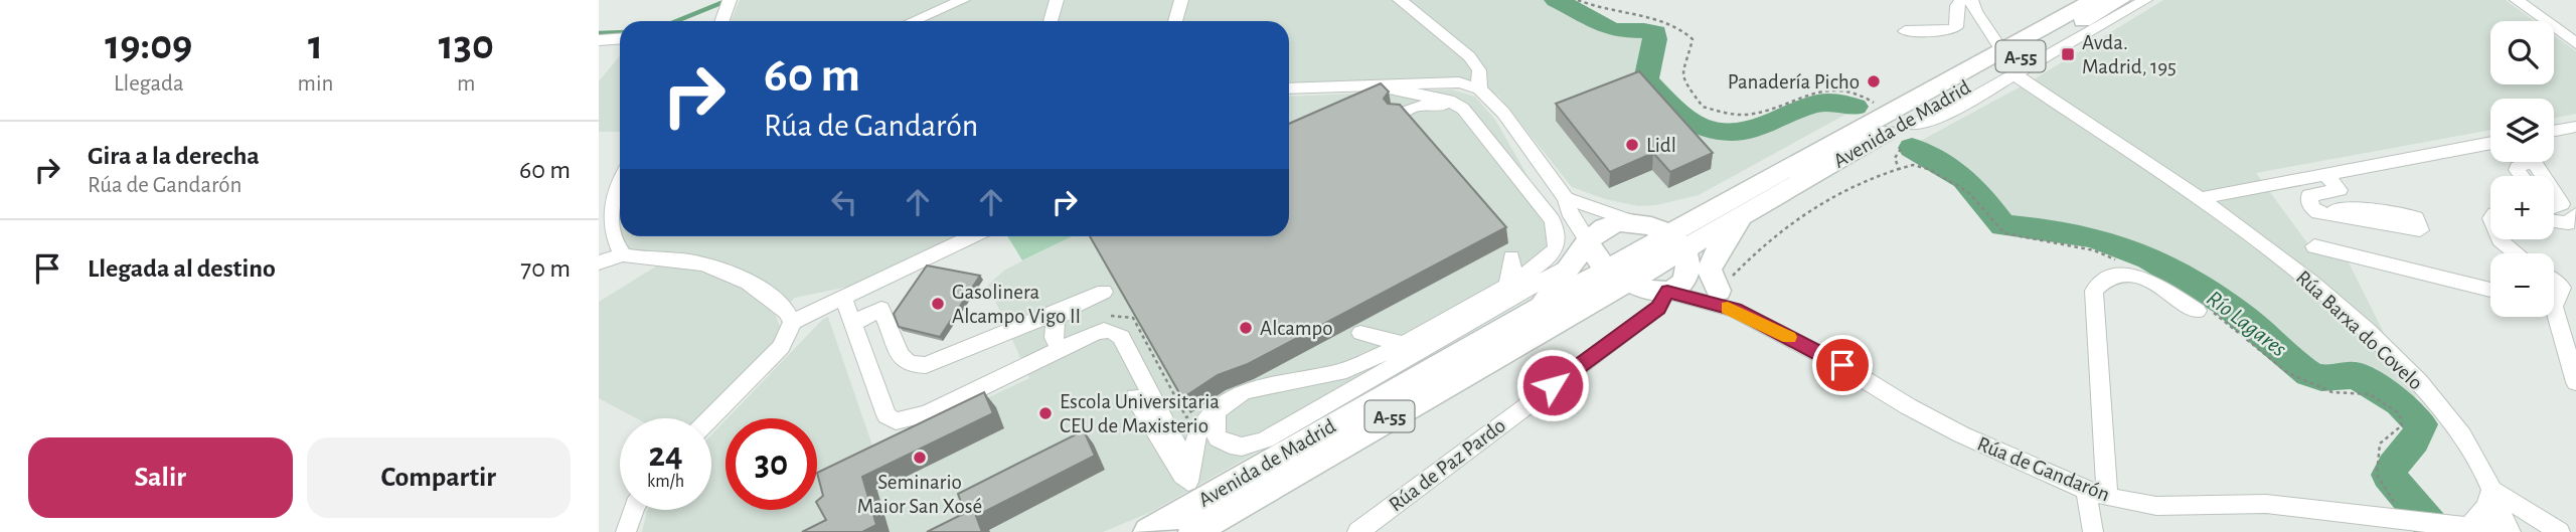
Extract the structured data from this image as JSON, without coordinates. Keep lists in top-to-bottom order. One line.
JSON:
{"streets":{"highway":["A-55","Avenida de Madrid"],"street":["Rúa Barxa do Covelo","Rúa de Paz Pardo","Rúa de Gandarón"]},"crossings":[["A-55","Avenida de Madrid"],["A-55","Rúa de Paz Pardo"],["A-55","Rúa de Gandarón"],["Avenida de Madrid","Rúa de Paz Pardo"],["Avenida de Madrid","Rúa de Gandarón"],["Rúa Barxa do Covelo","Rúa de Gandarón"],["Rúa de Paz Pardo","Rúa de Gandarón"]],"water":["Río Lagares"],"places":{"transit":["Avda. Madrid, 195"],"other":["Panadería Picho","Lidl","Gasolinera Alcampo Vigo II","Alcampo","Escola Universitaria CEU de Maxisterio","Seminario Maior San Xosé"]},"page":{"eta":["19:09","Llegada","1","min","130","m"],"map_buttons":["+","−"],"turn":["60 m","Rúa de Gandarón"],"list":[{"name":"Gira a la derecha","note":"Rúa de Gandarón","value":"60 m"},{"name":"Llegada al destino","value":"70 m"}],"speed":"24 km/h","limit":"30","buttons":["Salir","Compartir"]}}
